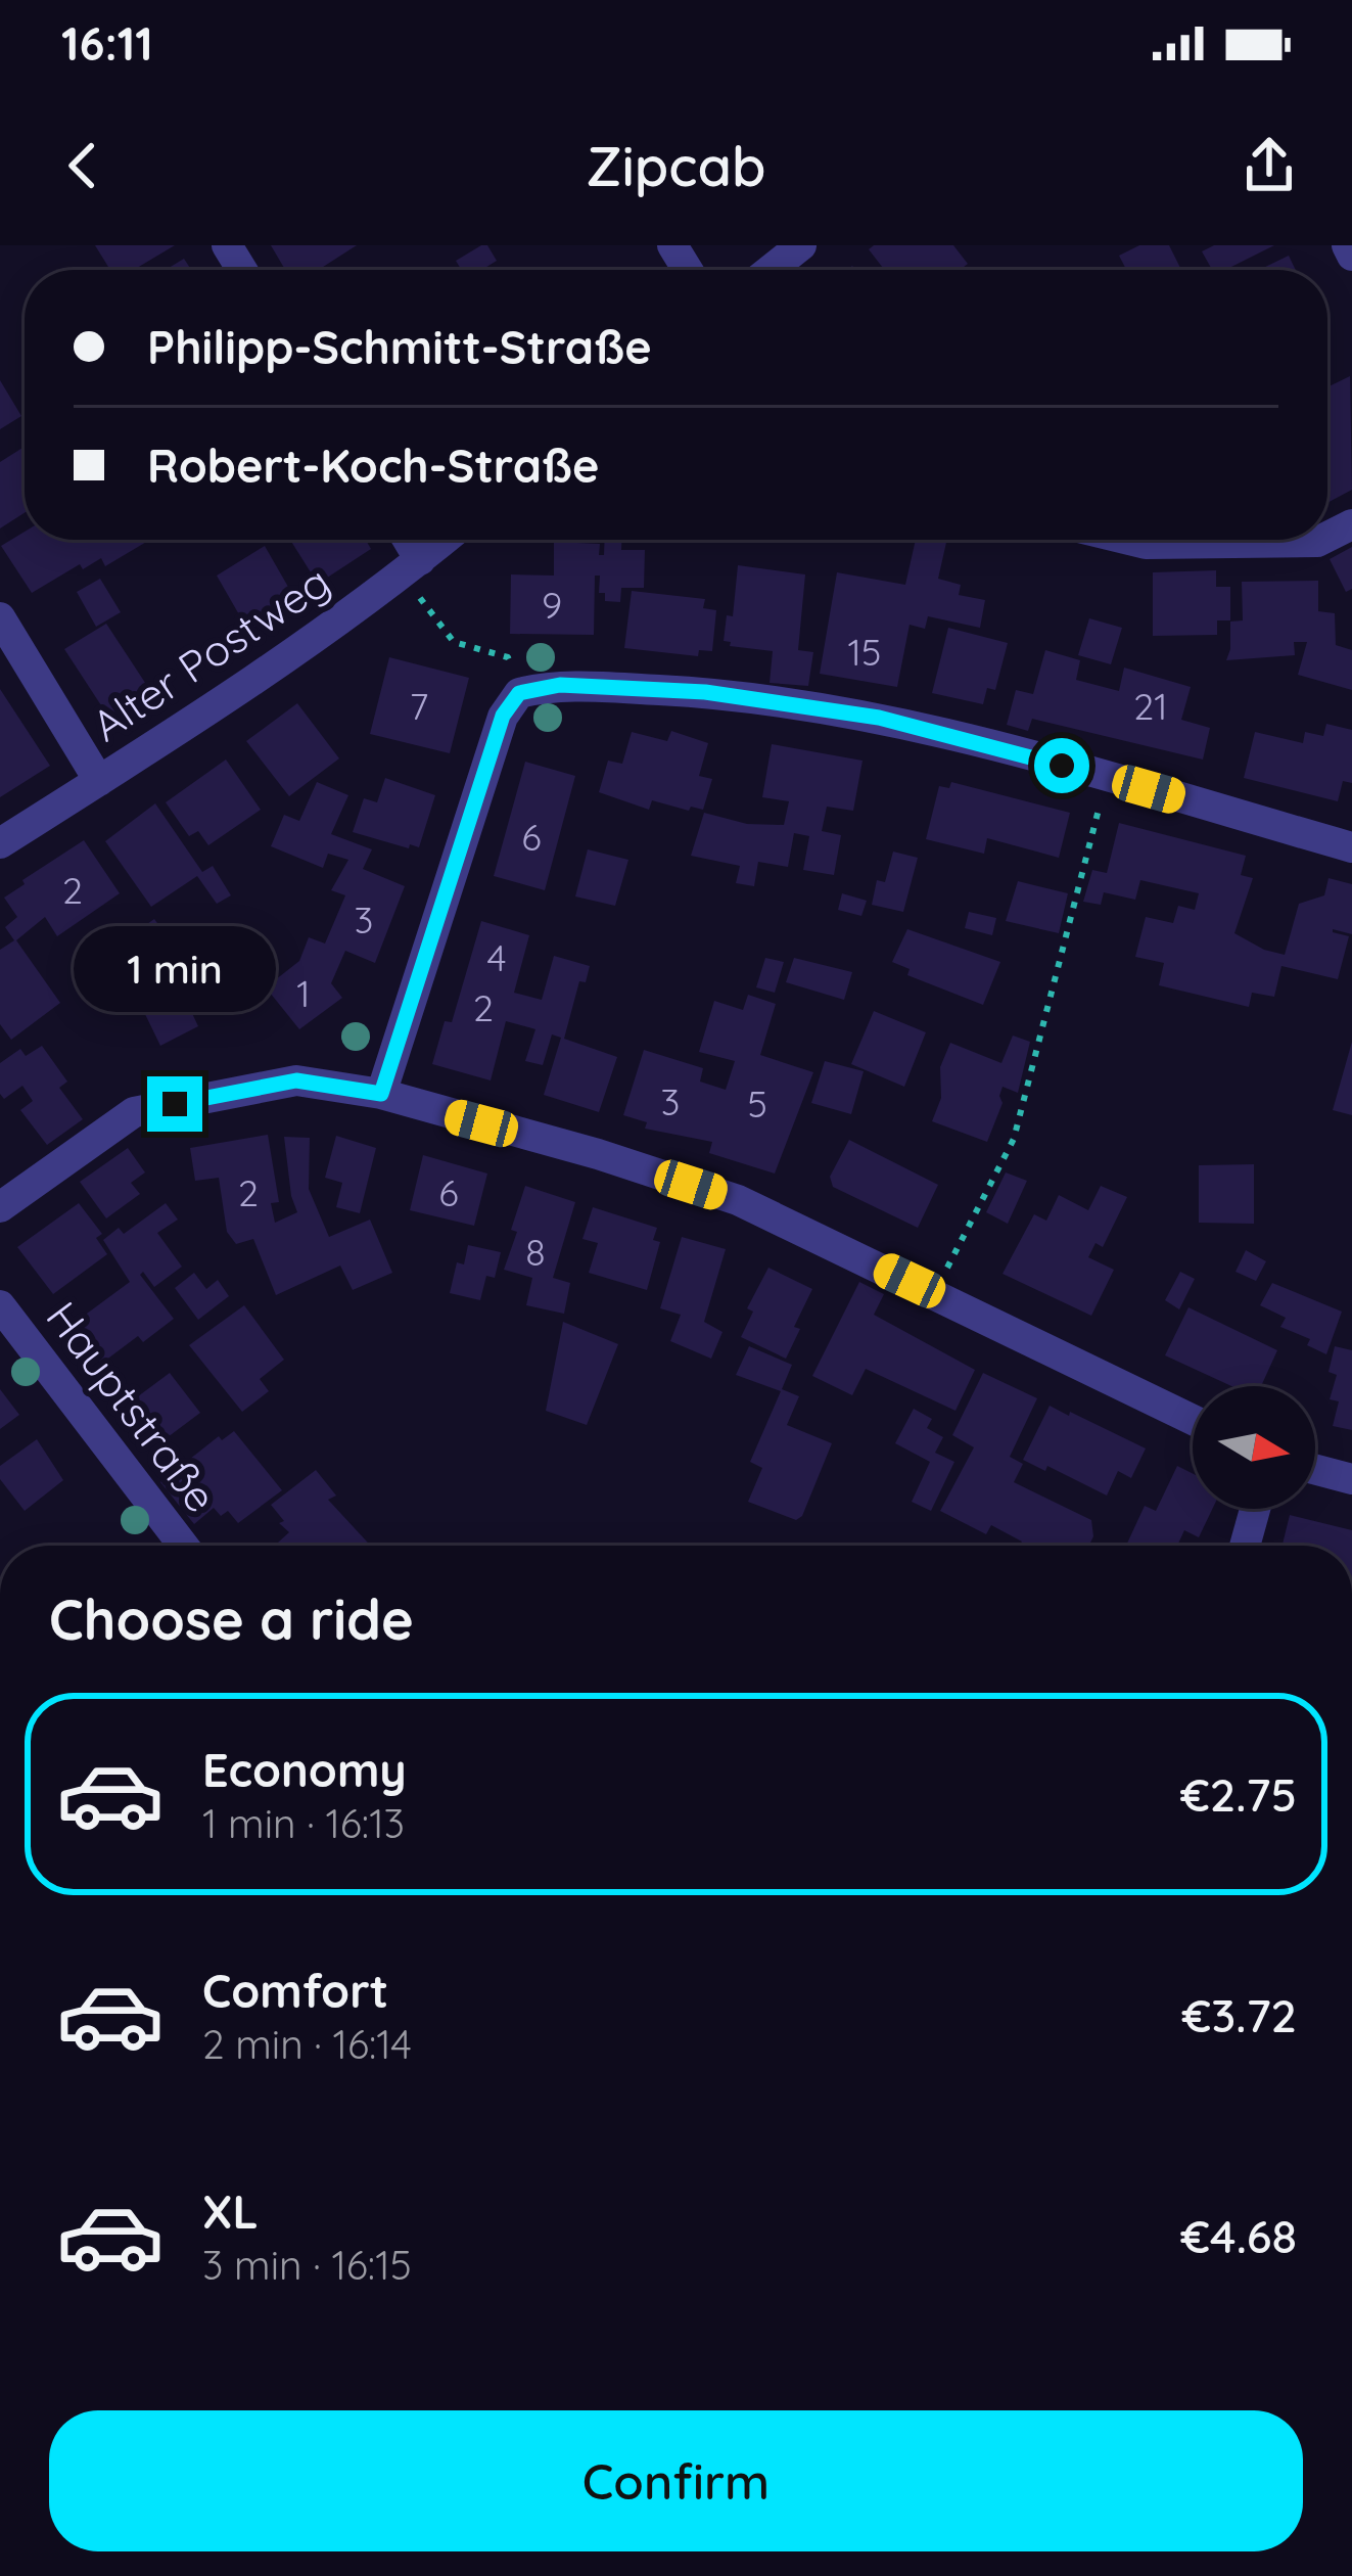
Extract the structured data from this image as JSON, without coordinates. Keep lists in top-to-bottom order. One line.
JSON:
{"streets":{"street":["Alter Postweg","Hauptstraße"]},"house_numbers":["9","15","7","21","6","2","3","4","1","2","3","5","2","6","8"],"north":"right","page":{"status":"16:11","header":"Zipcab","banner":["Philipp-Schmitt-Straße","Robert-Koch-Straße"],"bubble":"1 min","heading":"Choose a ride","list":[{"name":"Economy","note":"1 min · 16:13","value":"€2.75"},{"name":"Comfort","note":"2 min · 16:14","value":"€3.72"},{"name":"XL","note":"3 min · 16:15","value":"€4.68"}],"buttons":"Confirm"}}
